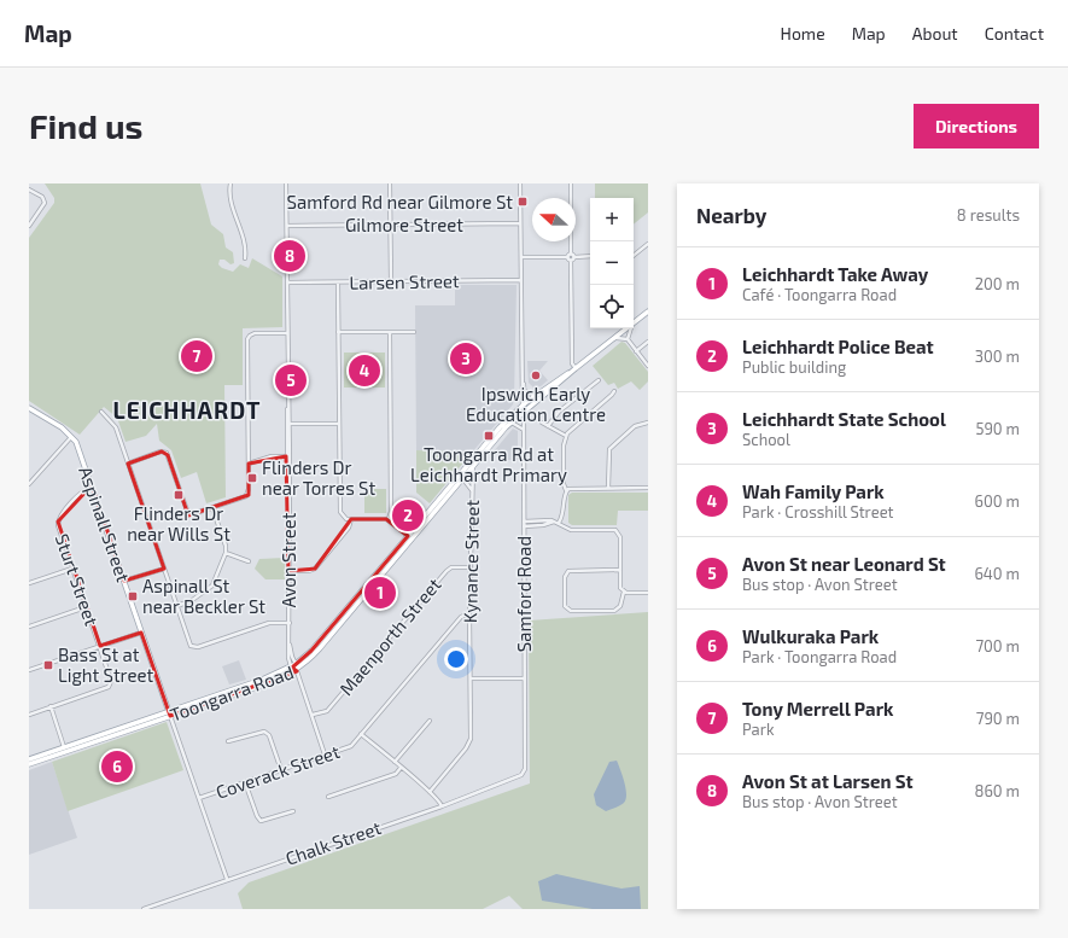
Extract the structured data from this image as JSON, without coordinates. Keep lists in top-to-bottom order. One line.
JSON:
{"streets":{"main road":["Aspinall Street","Samford Road","Toongarra Road"],"street":["Gilmore Street","Larsen Street","Avon Street","Kynance Street","Sturt Street","Maenporth Street","Coverack Street","Chalk Street"]},"crossings":[["Gilmore Street","Avon Street"],["Gilmore Street","Samford Road"],["Larsen Street","Avon Street"],["Larsen Street","Samford Road"],["Aspinall Street","Sturt Street"],["Aspinall Street","Toongarra Road"],["Aspinall Street","Coverack Street"],["Aspinall Street","Chalk Street"],["Avon Street","Toongarra Road"],["Kynance Street","Maenporth Street"],["Kynance Street","Toongarra Road"],["Kynance Street","Coverack Street"],["Samford Road","Toongarra Road"],["Samford Road","Chalk Street"]],"districts":["LEICHHARDT"],"places":{"transit":["Samford Rd near Gilmore St","Toongarra Rd at Leichhardt Primary","Flinders Dr near Torres St","Flinders Dr near Wills St","Aspinall St near Beckler St","Bass St at Light Street"],"other":["Ipswich Early Education Centre"]},"north":"left","page":{"header":"Map","nav":["Home","Map","About","Contact"],"buttons":"Directions","title":"Find us","heading":["Nearby","8 results"],"map_buttons":["+","−"],"pins":["8","7","3","4","5","2","1","6"],"list":[{"mark":"1","name":"Leichhardt Take Away","note":"Café · Toongarra Road","value":"200 m"},{"mark":"2","name":"Leichhardt Police Beat","note":"Public building","value":"300 m"},{"mark":"3","name":"Leichhardt State School","note":"School","value":"590 m"},{"mark":"4","name":"Wah Family Park","note":"Park · Crosshill Street","value":"600 m"},{"mark":"5","name":"Avon St near Leonard St","note":"Bus stop · Avon Street","value":"640 m"},{"mark":"6","name":"Wulkuraka Park","note":"Park · Toongarra Road","value":"700 m"},{"mark":"7","name":"Tony Merrell Park","note":"Park","value":"790 m"},{"mark":"8","name":"Avon St at Larsen St","note":"Bus stop · Avon Street","value":"860 m"}]}}
